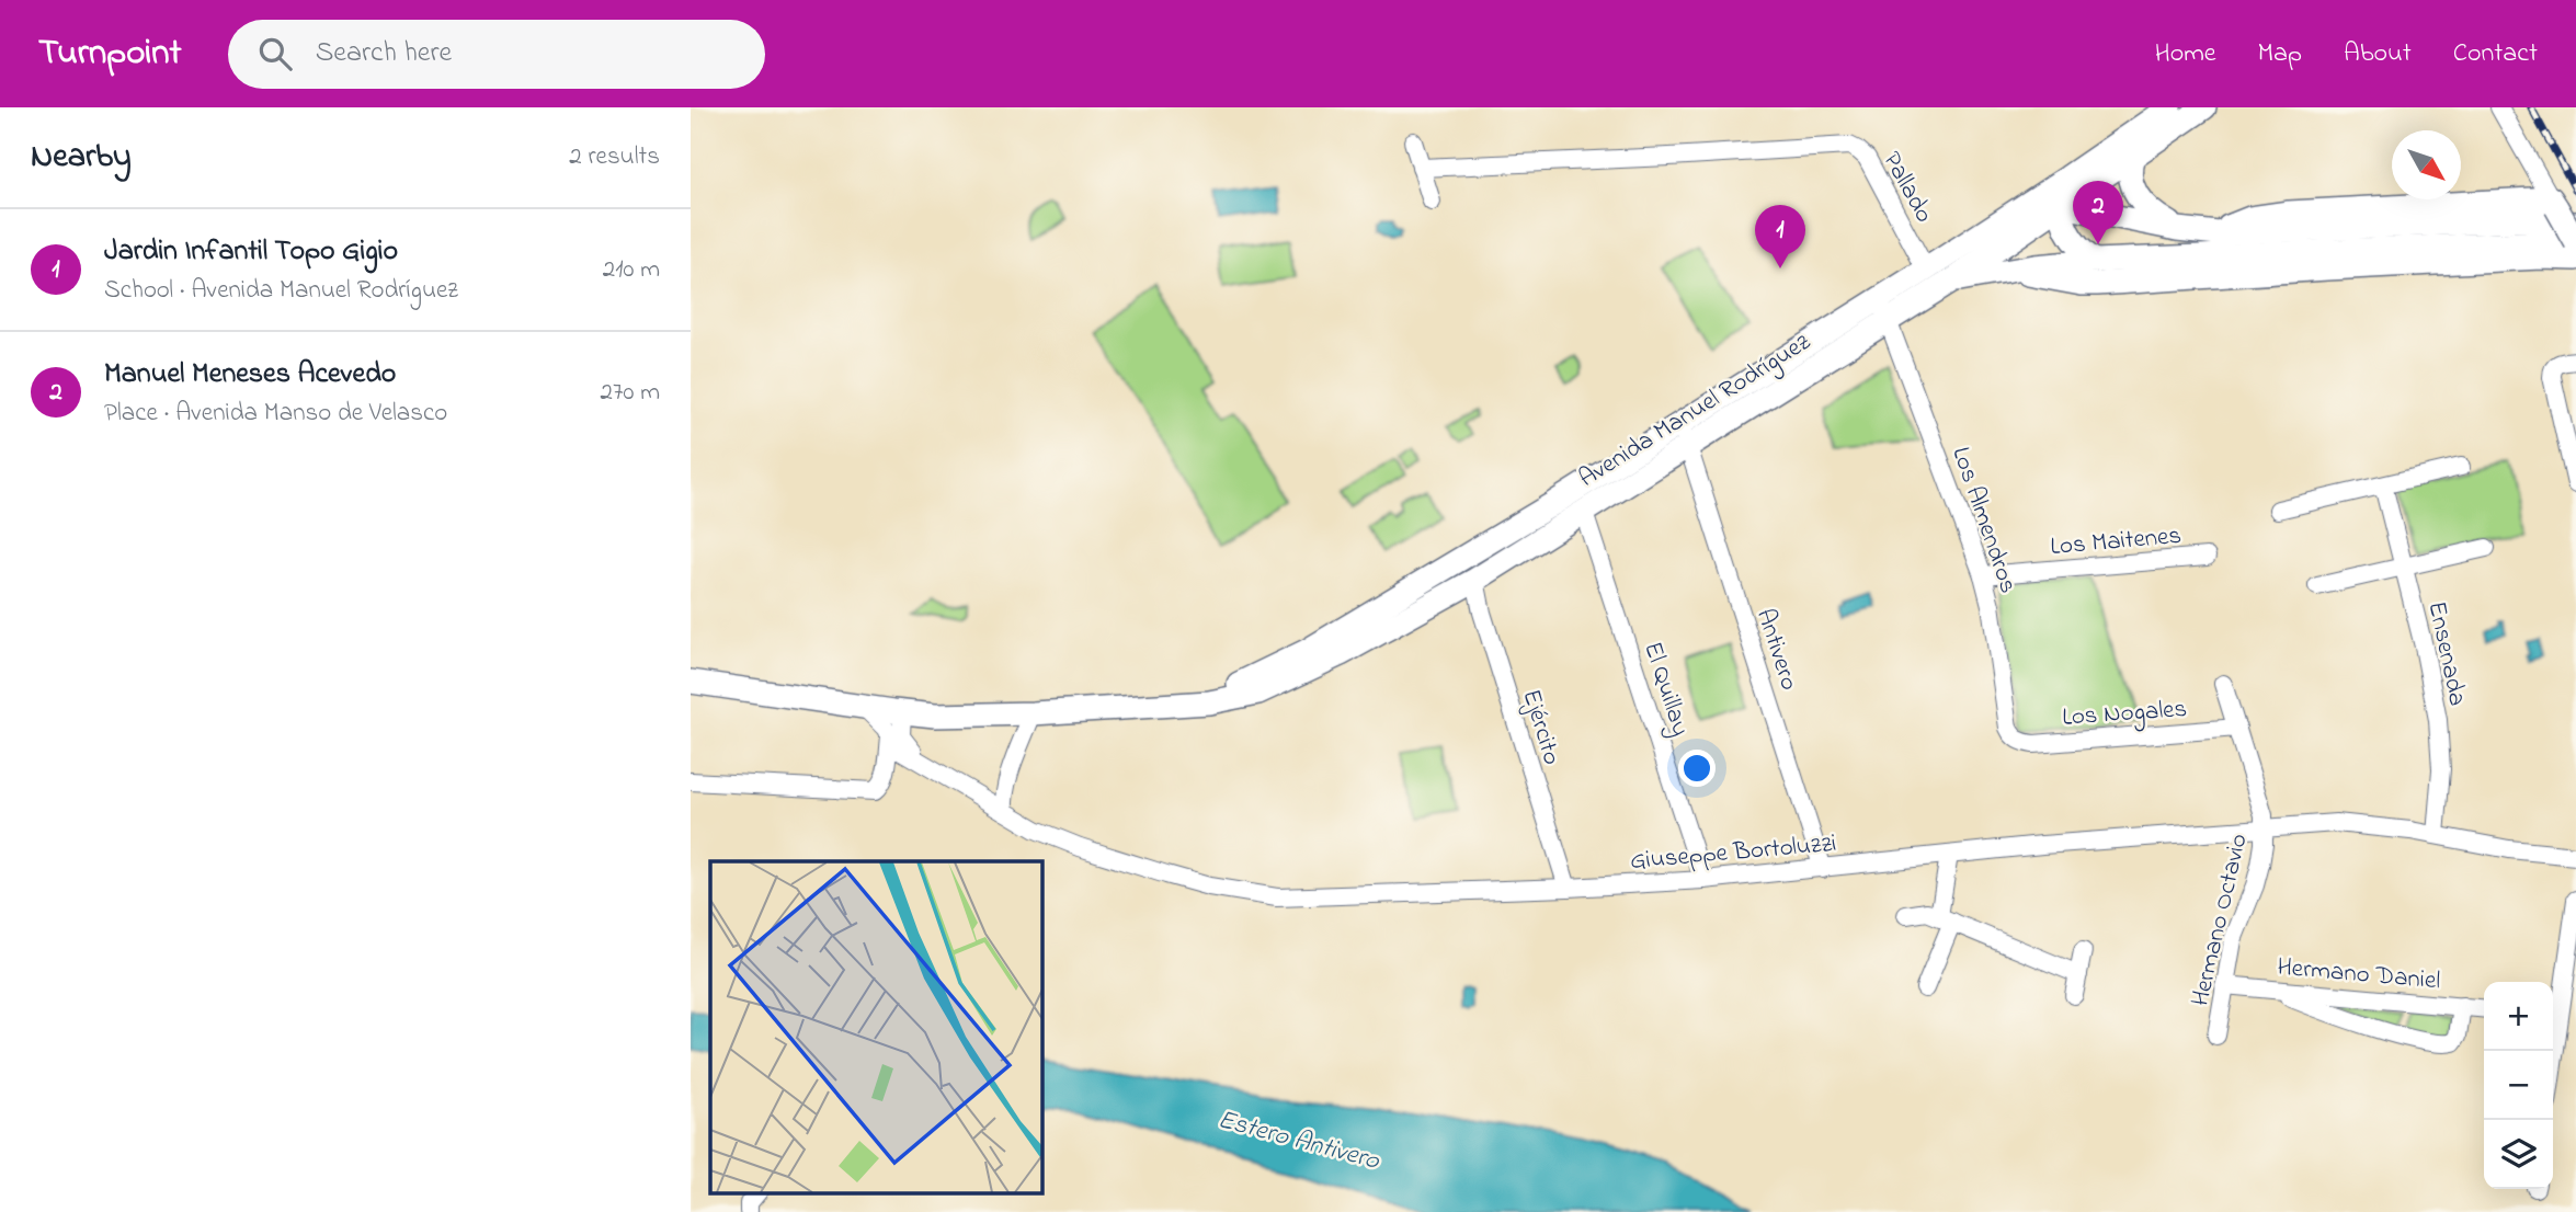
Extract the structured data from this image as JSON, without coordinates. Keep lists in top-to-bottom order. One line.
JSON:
{"streets":{"main road":["Avenida Manuel Rodríguez"],"street":["Pallado","Los Almendros","Los Maitenes","Antivero","Ensenada","El Quillay","Los Nogales","Ejército","Giuseppe Bortoluzzi","Hermano Octavio","Hermano Daniel"]},"crossings":[["Pallado","Avenida Manuel Rodríguez"],["Avenida Manuel Rodríguez","Los Almendros"],["Avenida Manuel Rodríguez","Antivero"],["Avenida Manuel Rodríguez","El Quillay"],["Avenida Manuel Rodríguez","Ejército"],["Avenida Manuel Rodríguez","Giuseppe Bortoluzzi"],["Los Almendros","Los Maitenes"],["Los Almendros","Los Nogales"],["Antivero","Giuseppe Bortoluzzi"],["Ensenada","Giuseppe Bortoluzzi"],["El Quillay","Giuseppe Bortoluzzi"],["Los Nogales","Hermano Octavio"],["Ejército","Giuseppe Bortoluzzi"],["Giuseppe Bortoluzzi","Hermano Octavio"],["Hermano Octavio","Hermano Daniel"]],"water":["Estero Antivero"],"north":"bottom right","page":{"header":"Turnpoint","search":"Search here","nav":["Home","Map","About","Contact"],"heading":["Nearby","2 results"],"pins":["2","1"],"list":[{"mark":"1","name":"Jardin Infantil Topo Gigio","note":"School · Avenida Manuel Rodríguez","value":"210 m"},{"mark":"2","name":"Manuel Meneses Acevedo","note":"Place · Avenida Manso de Velasco","value":"270 m"}],"map_buttons":["+","−"]}}
